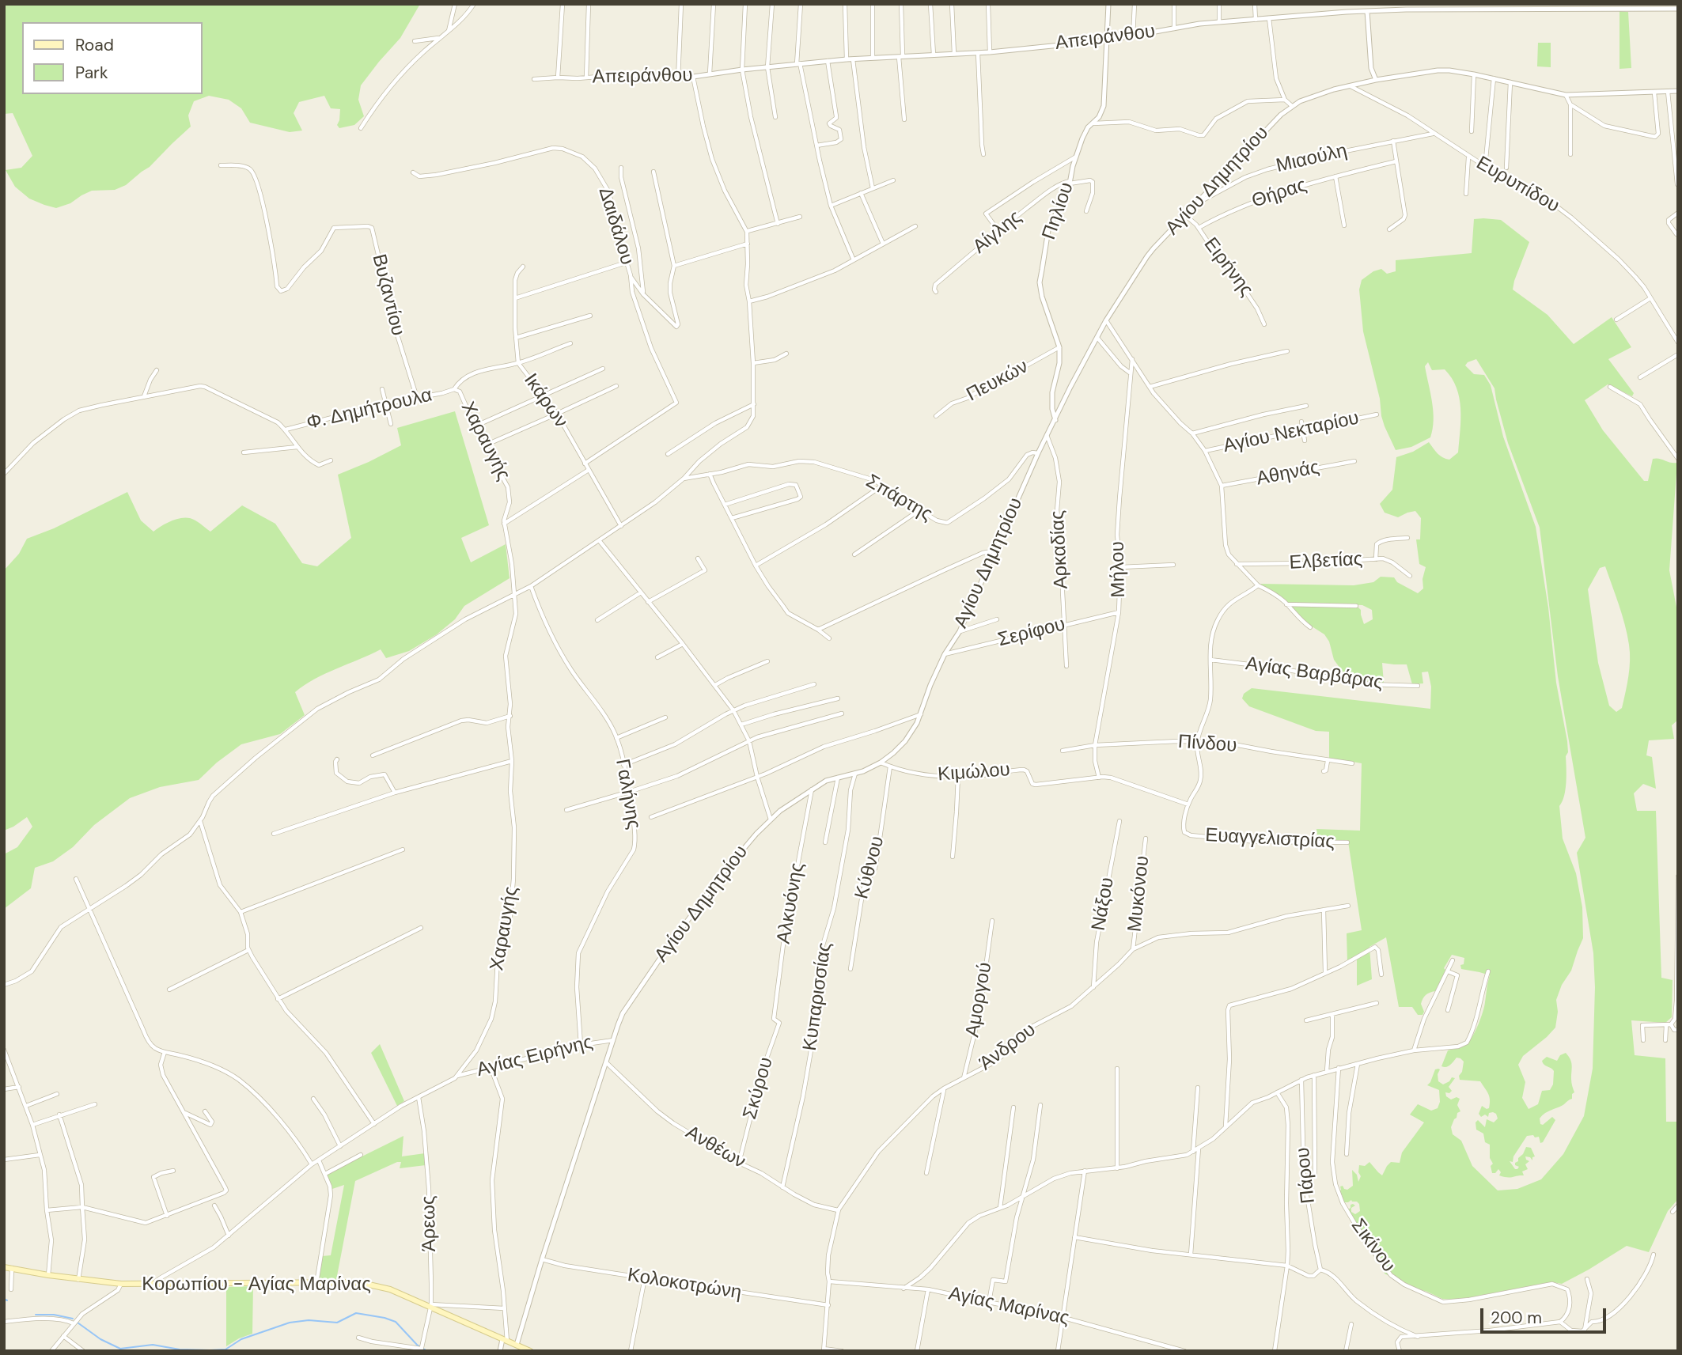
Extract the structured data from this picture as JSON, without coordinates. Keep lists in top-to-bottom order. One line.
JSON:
{"streets":{"main road":["Κορωπίου - Αγίας Μαρίνας"],"street":["Απειράνθου","Μιαούλη","Αγίου Δημητρίου","Ευρυπίδου","Θήρας","Πηλίου","Δαιδάλου","Αίγλης","Ειρήνης","Βυζαντίου","Πευκών","Ικάρων","Φ. Δημήτρουλα","Αγίου Νεκταρίου","Χαραυγής","Αθηνάς","Σπάρτης","Αρκαδίας","Ελβετίας","Μήλου","Σερίφου","Αγίας Βαρβάρας","Πίνδου","Κιμώλου","Γαλήνης","Ευαγγελιστρίας","Κύθνου","Μυκόνου","Αλκυόνης","Νάξου","Κυπαρισσίας","Αμοργού","Άνδρου","Αγίας Ειρήνης","Σκύρου","Ανθέων","Πάρου","Άρεως","Σικίνου","Κολοκοτρώνη","Αγίας Μαρίνας"]},"crossings":[["Απειράνθου","Πηλίου"],["Μιαούλη","Αγίου Δημητρίου"],["Μιαούλη","Ευρυπίδου"],["Αγίου Δημητρίου","Ευρυπίδου"],["Αγίου Δημητρίου","Πηλίου"],["Αγίου Δημητρίου","Ειρήνης"],["Αγίου Δημητρίου","Σπάρτης"],["Αγίου Δημητρίου","Αρκαδίας"],["Αγίου Δημητρίου","Σερίφου"],["Αγίου Δημητρίου","Κιμώλου"],["Αγίου Δημητρίου","Αλκυόνης"],["Αγίου Δημητρίου","Κυπαρισσίας"],["Αγίου Δημητρίου","Αγίας Ειρήνης"],["Αγίου Δημητρίου","Ανθέων"],["Αγίου Δημητρίου","Κολοκοτρώνη"],["Αγίου Δημητρίου","Κορωπίου - Αγίας Μαρίνας"],["Θήρας","Ειρήνης"],["Πηλίου","Αίγλης"],["Πηλίου","Πευκών"],["Δαιδάλου","Ικάρων"],["Βυζαντίου","Φ. Δημήτρουλα"],["Φ. Δημήτρουλα","Χαραυγής"],["Χαραυγής","Αγίας Ειρήνης"],["Χαραυγής","Άρεως"],["Χαραυγής","Κορωπίου - Αγίας Μαρίνας"],["Αρκαδίας","Σερίφου"],["Μήλου","Σερίφου"],["Μήλου","Πίνδου"],["Μήλου","Κιμώλου"],["Αγίας Βαρβάρας","Ευαγγελιστρίας"],["Πίνδου","Ευαγγελιστρίας"],["Κιμώλου","Ευαγγελιστρίας"],["Κιμώλου","Κύθνου"],["Γαλήνης","Αγίας Ειρήνης"],["Μυκόνου","Άνδρου"],["Αλκυόνης","Σκύρου"],["Νάξου","Άνδρου"],["Κυπαρισσίας","Ανθέων"],["Αμοργού","Άνδρου"],["Άνδρου","Ανθέων"],["Άνδρου","Κολοκοτρώνη"],["Άνδρου","Αγίας Μαρίνας"],["Σκύρου","Ανθέων"],["Άρεως","Κορωπίου - Αγίας Μαρίνας"]],"legend":["Road","Park"],"scale_bar":"200 m"}
